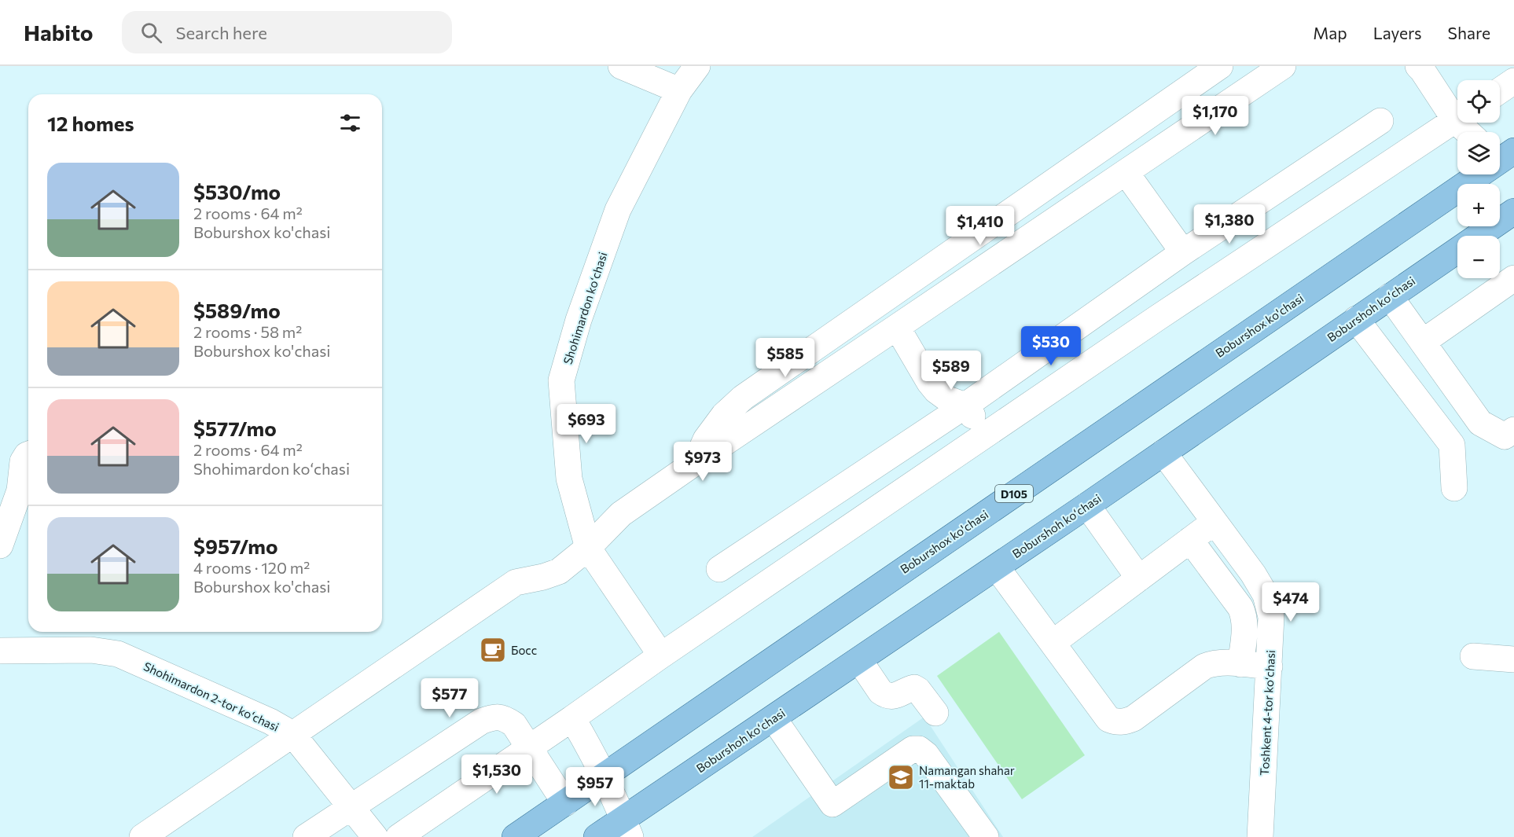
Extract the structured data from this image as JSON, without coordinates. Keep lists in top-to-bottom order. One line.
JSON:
{"streets":{"main road":["Boburshoh koʻchasi","Boburshox ko'chasi","D105"],"street":["Shohimardon koʻchasi","Shohimardon 2-tor koʻchasi","Toshkent 4-tor koʻchasi"]},"crossings":[["Boburshoh koʻchasi","Toshkent 4-tor koʻchasi"]],"places":{"cafe":["Босс"],"school or university":["Namangan shahar 11-maktab"]},"page":{"header":"Habito","search":"Search here","nav":["Map","Layers","Share"],"map_buttons":["+","−"],"heading":"12 homes","price":["$1,170","$1,380","$1,410","$530","$585","$589","$693","$973","$474","$577","$1,530","$957"],"list":[{"name":"$530/mo","note":"2 rooms · 64 m² · Boburshox ko'chasi"},{"name":"$589/mo","note":"2 rooms · 58 m² · Boburshox ko'chasi"},{"name":"$577/mo","note":"2 rooms · 64 m² · Shohimardon koʻchasi"},{"name":"$957/mo","note":"4 rooms · 120 m² · Boburshox ko'chasi"}]}}
